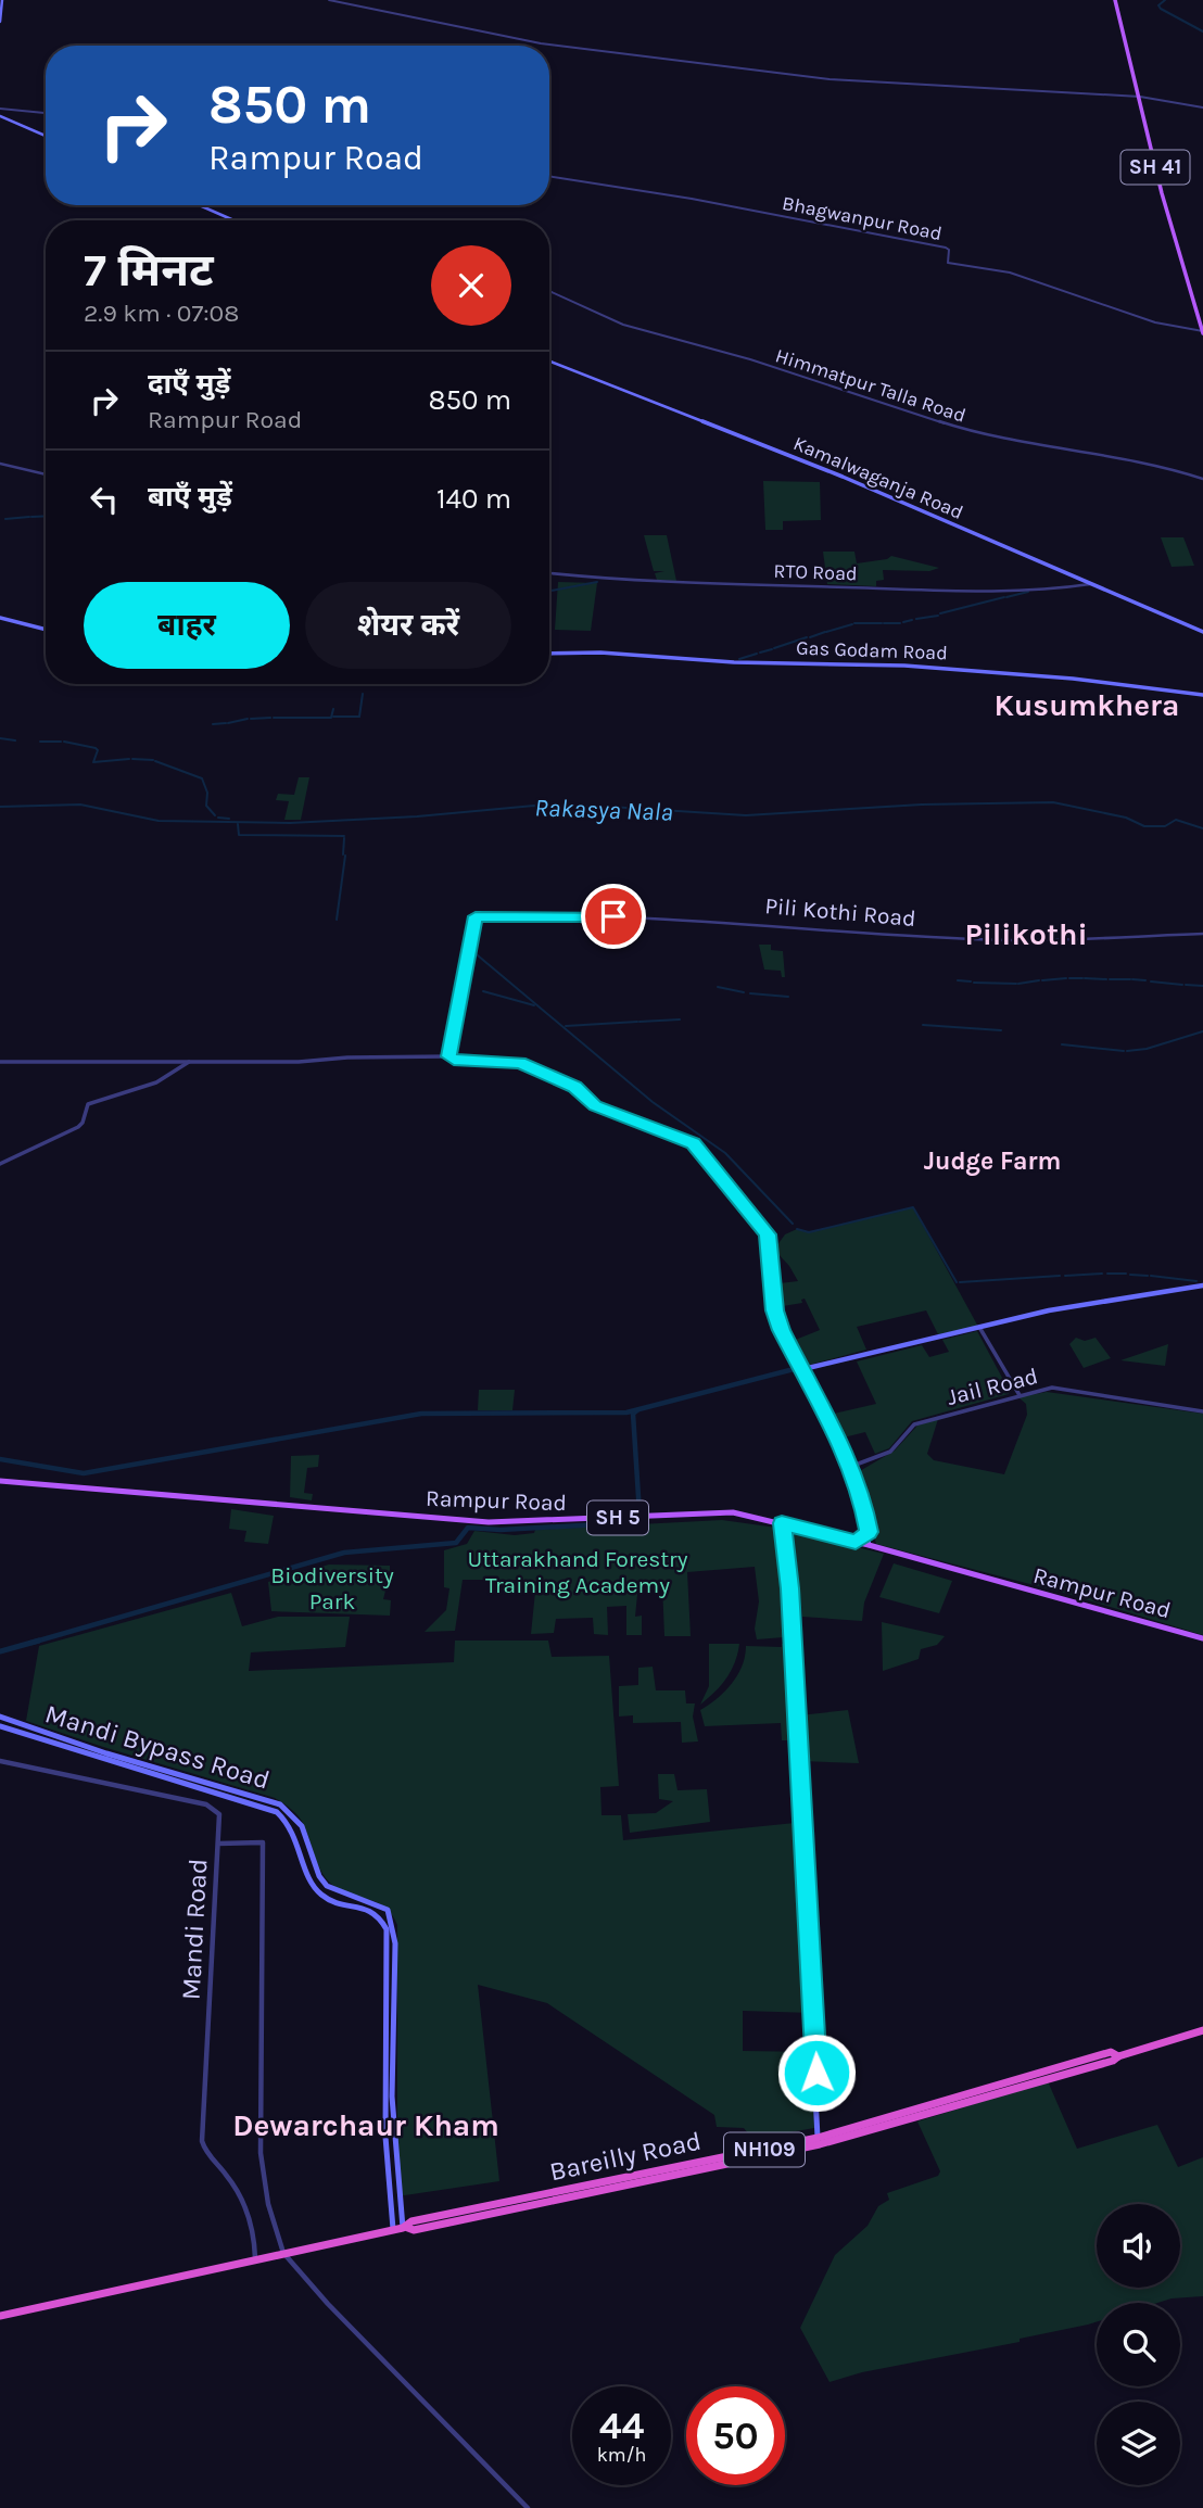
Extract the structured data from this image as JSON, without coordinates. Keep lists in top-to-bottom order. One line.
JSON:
{"streets":{"highway":["NH109","Bareilly Road"],"main road":["SH 41","Kamalwaganja Road","Gas Godam Road","Rampur Road","SH 5","Mandi Bypass Road"],"street":["Bhagwanpur Road","Himmatpur Talla Road","RTO Road","Pili Kothi Road","Jail Road","Mandi Road"]},"crossings":[["SH 41","Bhagwanpur Road"],["Kamalwaganja Road","RTO Road"],["Mandi Bypass Road","Bareilly Road"],["Mandi Road","Bareilly Road"]],"districts":["Kusumkhera","Pilikothi","Judge Farm","Dewarchaur Kham"],"water":["Rakasya Nala"],"parks":["Uttarakhand Forestry Training Academy","Biodiversity Park"],"page":{"turn":["850 m","Rampur Road"],"heading":["7 मिनट","2.9 km · 07:08"],"list":[{"name":"दाएँ मुड़ें","note":"Rampur Road","value":"850 m"},{"name":"बाएँ मुड़ें","value":"140 m"}],"buttons":["बाहर","शेयर करें"],"speed":"44 km/h","limit":"50"}}
